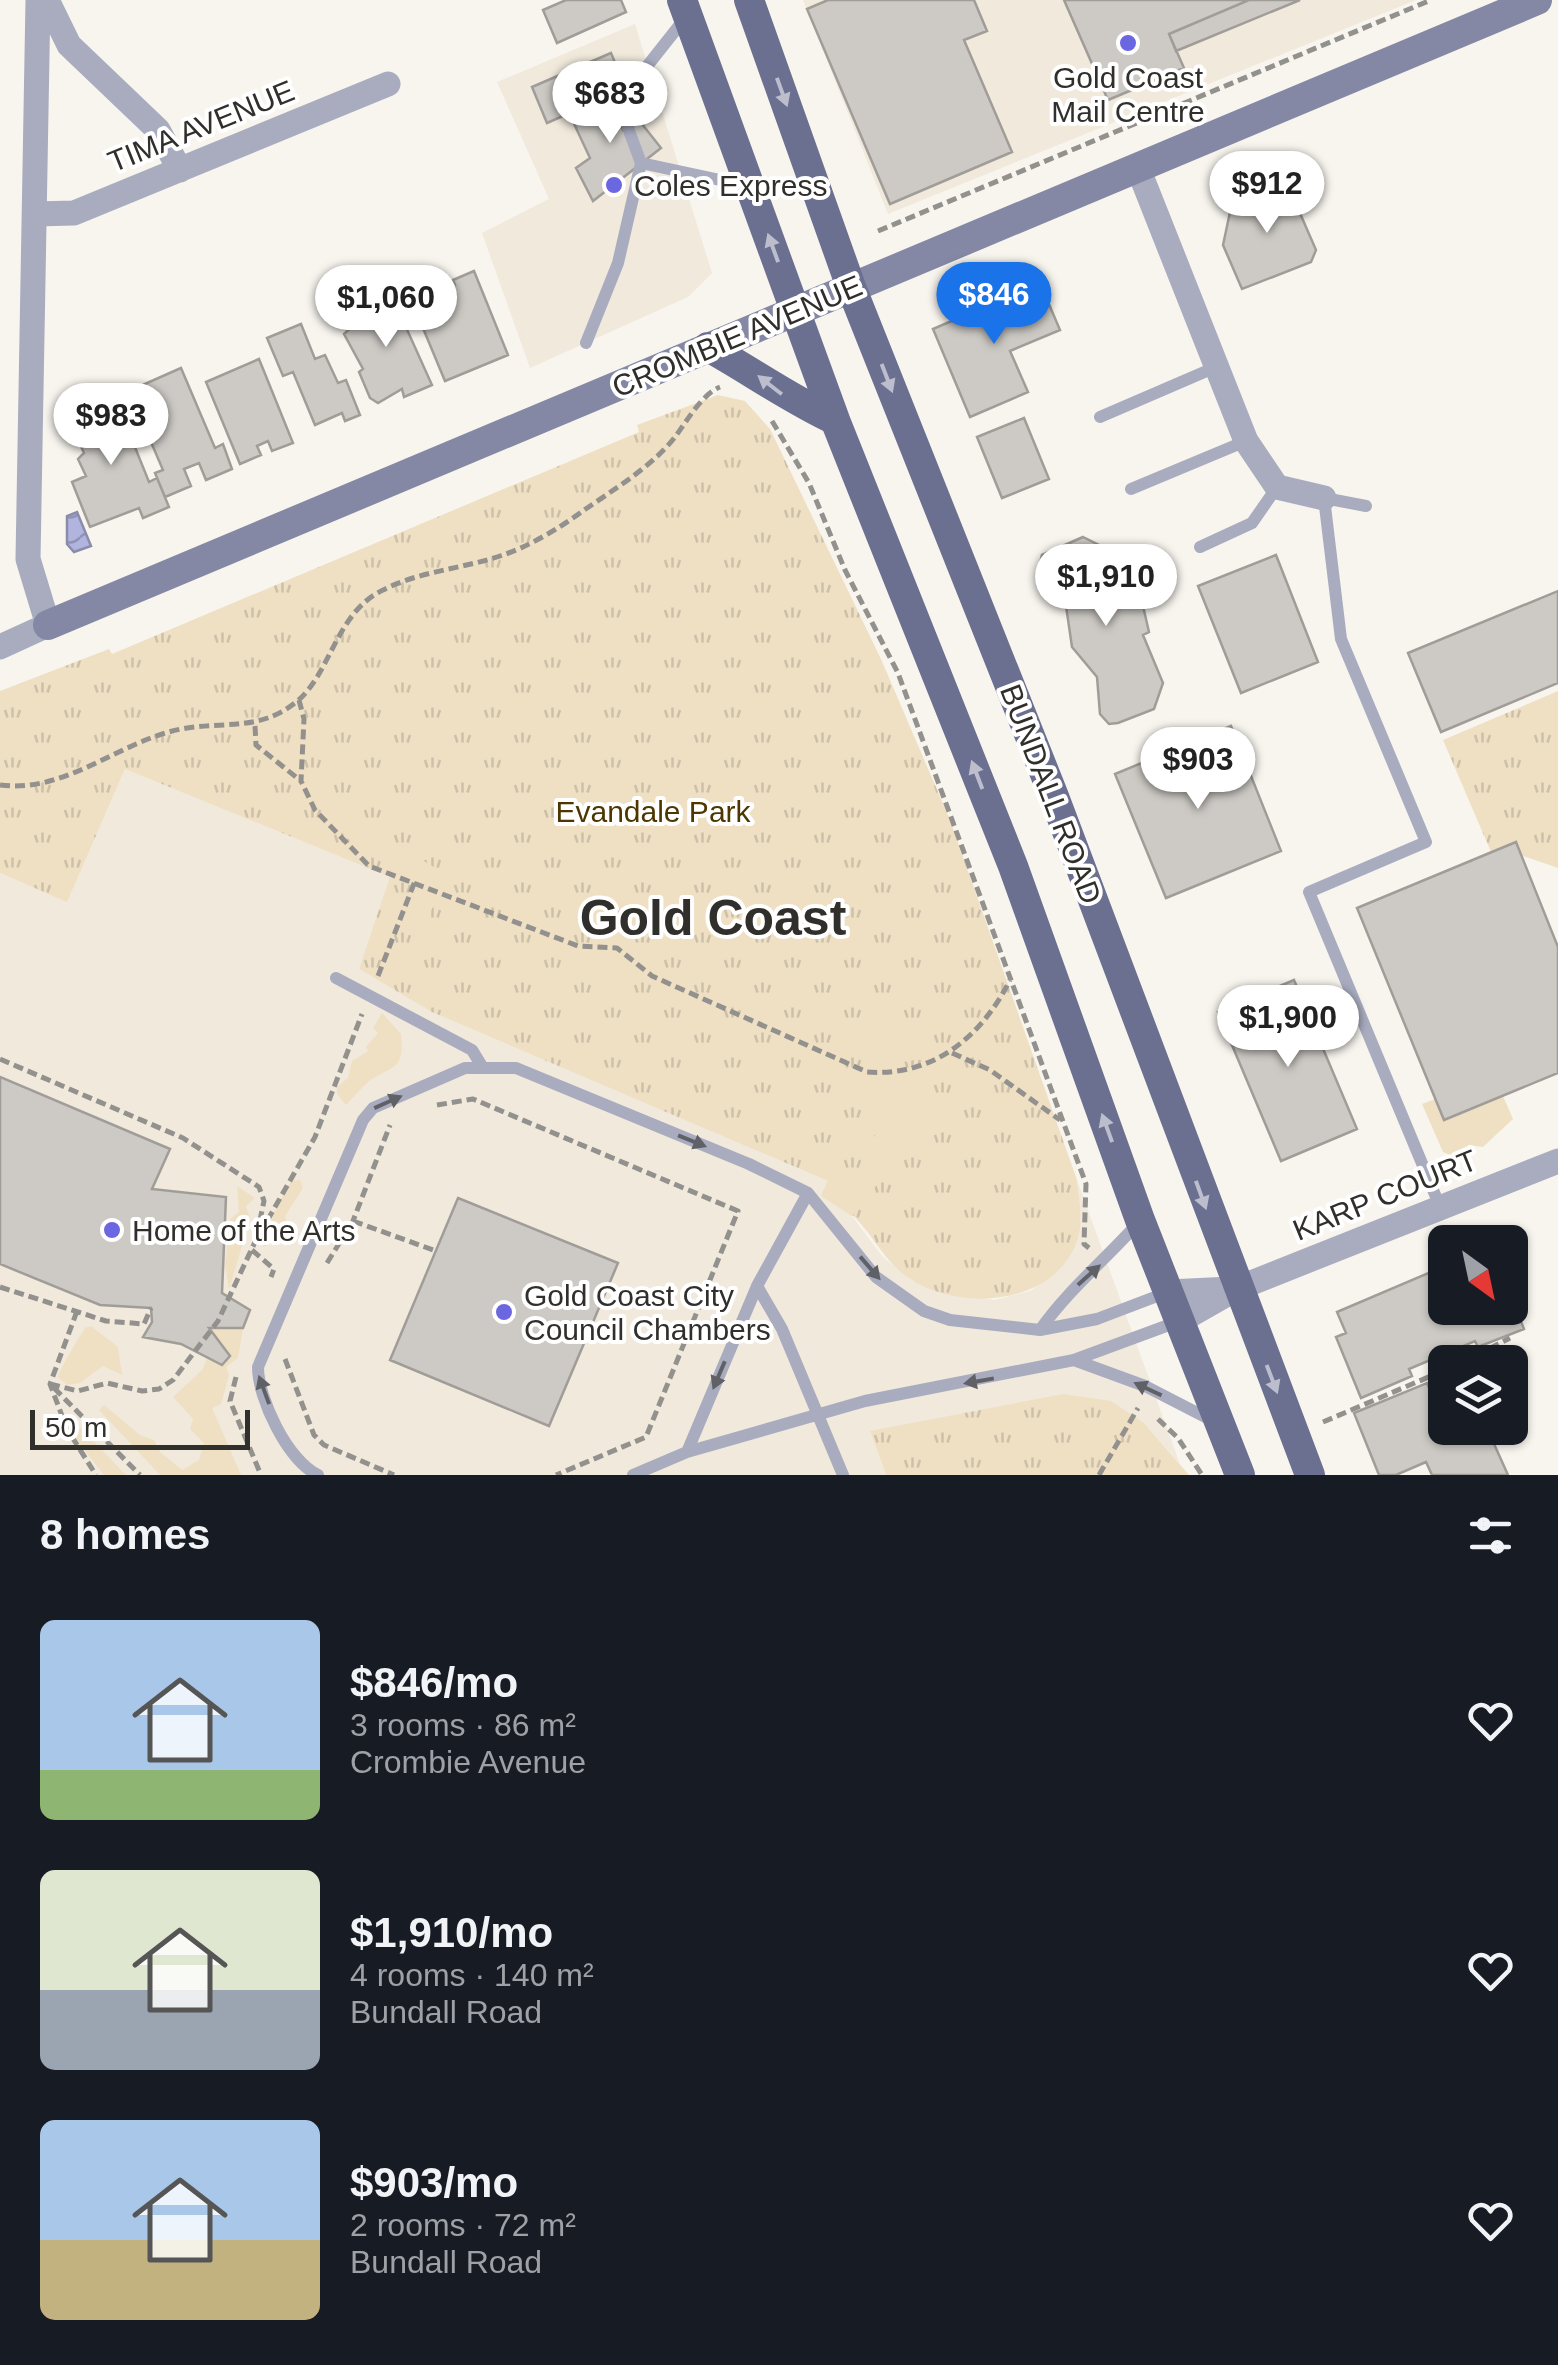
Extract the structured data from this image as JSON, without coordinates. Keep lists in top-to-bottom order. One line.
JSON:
{"streets":{"main road":["BUNDALL ROAD"],"street":["TIMA AVENUE","CROMBIE AVENUE","KARP COURT"]},"crossings":[["CROMBIE AVENUE","BUNDALL ROAD"],["BUNDALL ROAD","KARP COURT"]],"districts":["Gold Coast"],"parks":["Evandale Park"],"places":["Gold Coast Mail Centre","Coles Express","Home of the Arts","Gold Coast City Council Chambers"],"scale_bar":"50 m","north":"bottom right","page":{"price":["$683","$912","$846","$1,060","$983","$1,910","$903","$1,900"],"scale":"50 m","heading":"8 homes","list":[{"name":"$846/mo","note":"3 rooms · 86 m² · Crombie Avenue"},{"name":"$1,910/mo","note":"4 rooms · 140 m² · Bundall Road"},{"name":"$903/mo","note":"2 rooms · 72 m² · Bundall Road"}]}}
